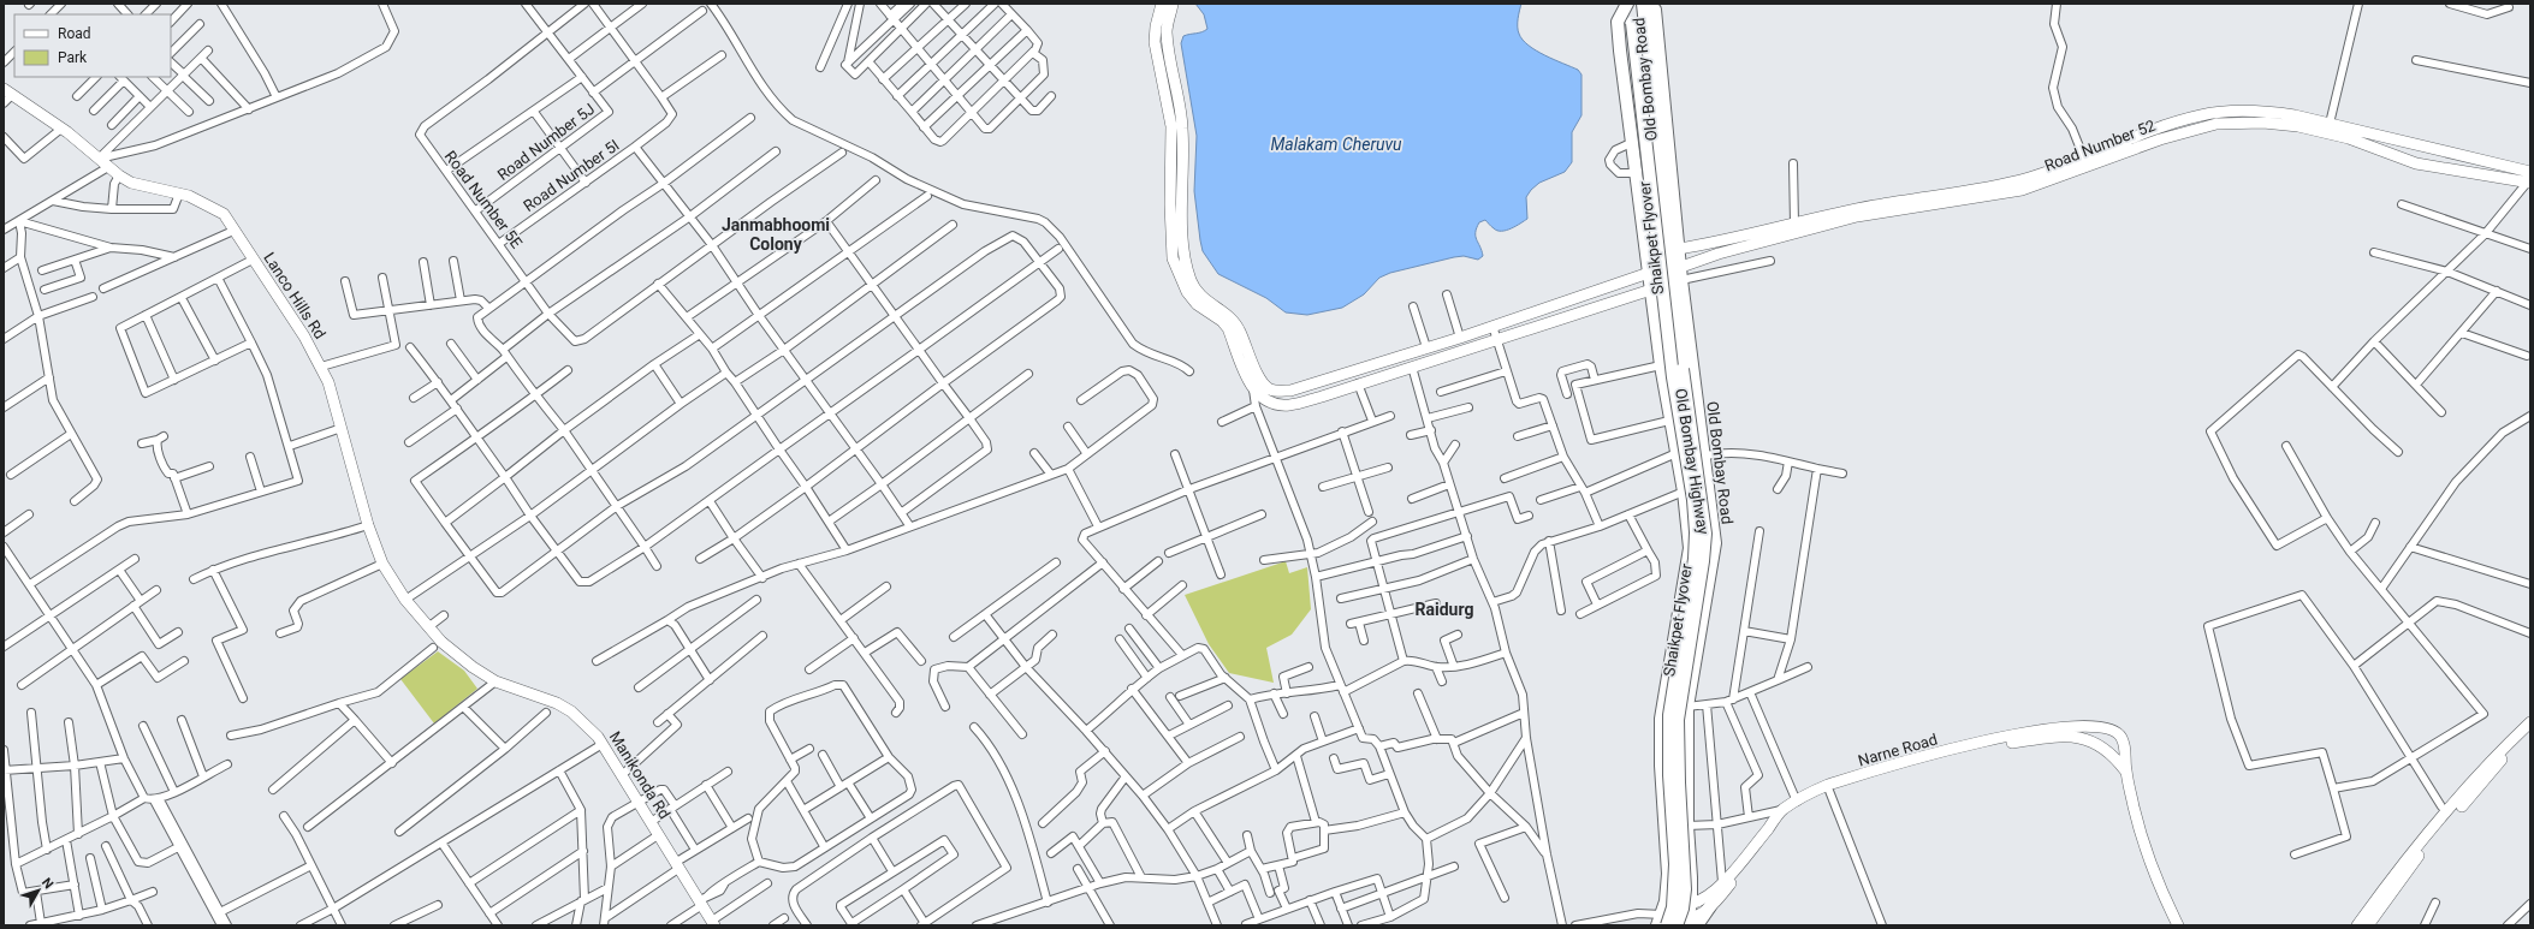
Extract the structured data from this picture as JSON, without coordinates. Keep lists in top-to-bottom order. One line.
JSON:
{"streets":{"main road":["Old Bombay Road","Shaikpet Flyover","Old Bombay Highway"],"street":["Road Number 5J","Road Number 52","Road Number 5I","Road Number 5E","Lanco Hills Rd","Narne Road","Manikonda Rd"]},"crossings":[["Old Bombay Road","Road Number 52"],["Old Bombay Road","Narne Road"],["Road Number 5J","Road Number 5E"],["Road Number 5I","Road Number 5E"],["Shaikpet Flyover","Old Bombay Highway"],["Lanco Hills Rd","Manikonda Rd"]],"districts":["Janmabhoomi Colony","Raidurg"],"water":["Malakam Cheruvu"],"legend":["Road","Park"],"north":"top right"}
